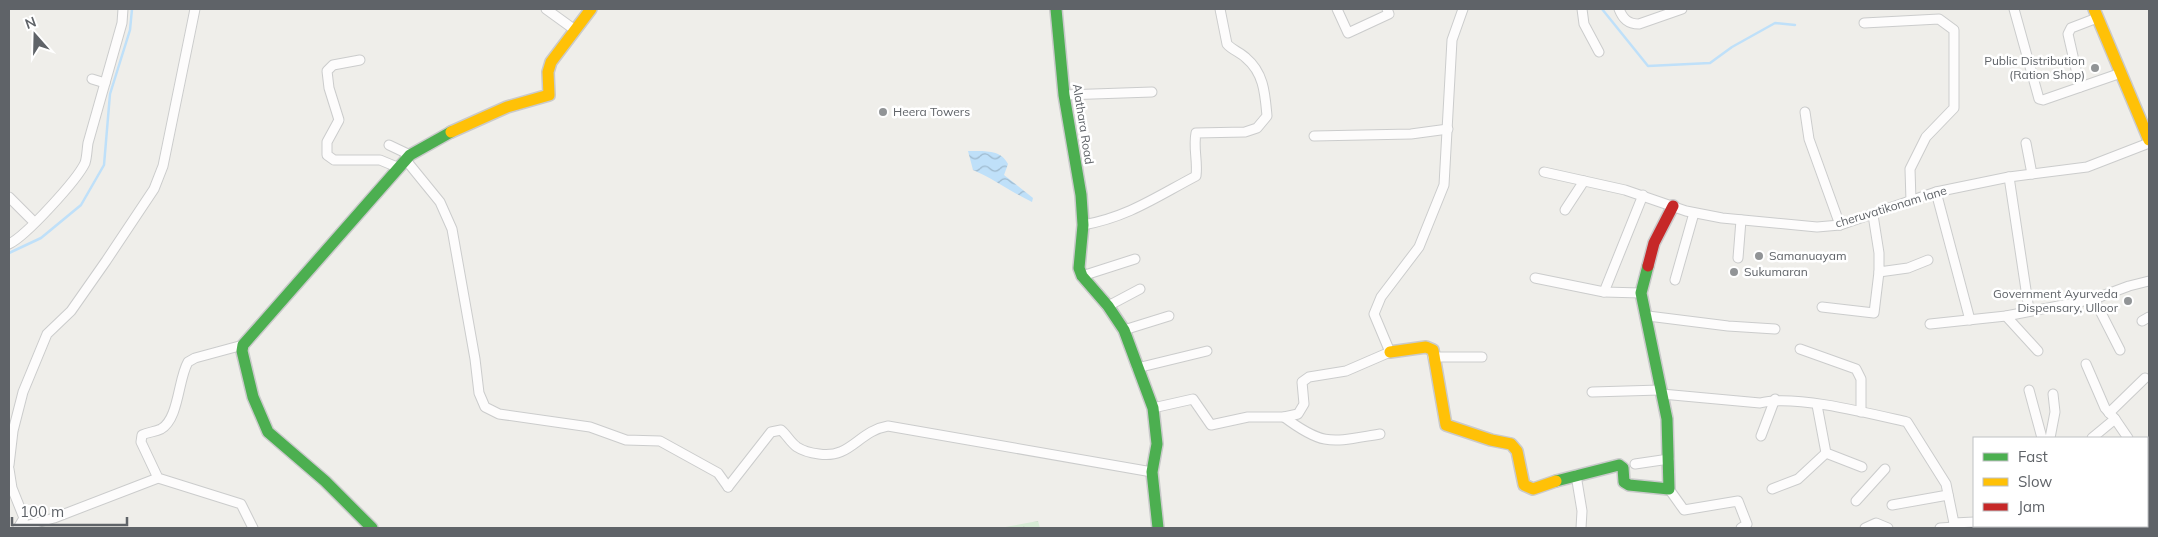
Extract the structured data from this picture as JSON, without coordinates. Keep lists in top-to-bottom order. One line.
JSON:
{"streets":{"street":["Alathara Road","cheruvatikonam lane"]},"places":["Public Distribution (Ration Shop)","Heera Towers","Samanuayam","Sukumaran","Government Ayurveda Dispensary, Ulloor"],"legend":["Fast","Slow","Jam"],"scale_bar":"100 m","north":"top"}
